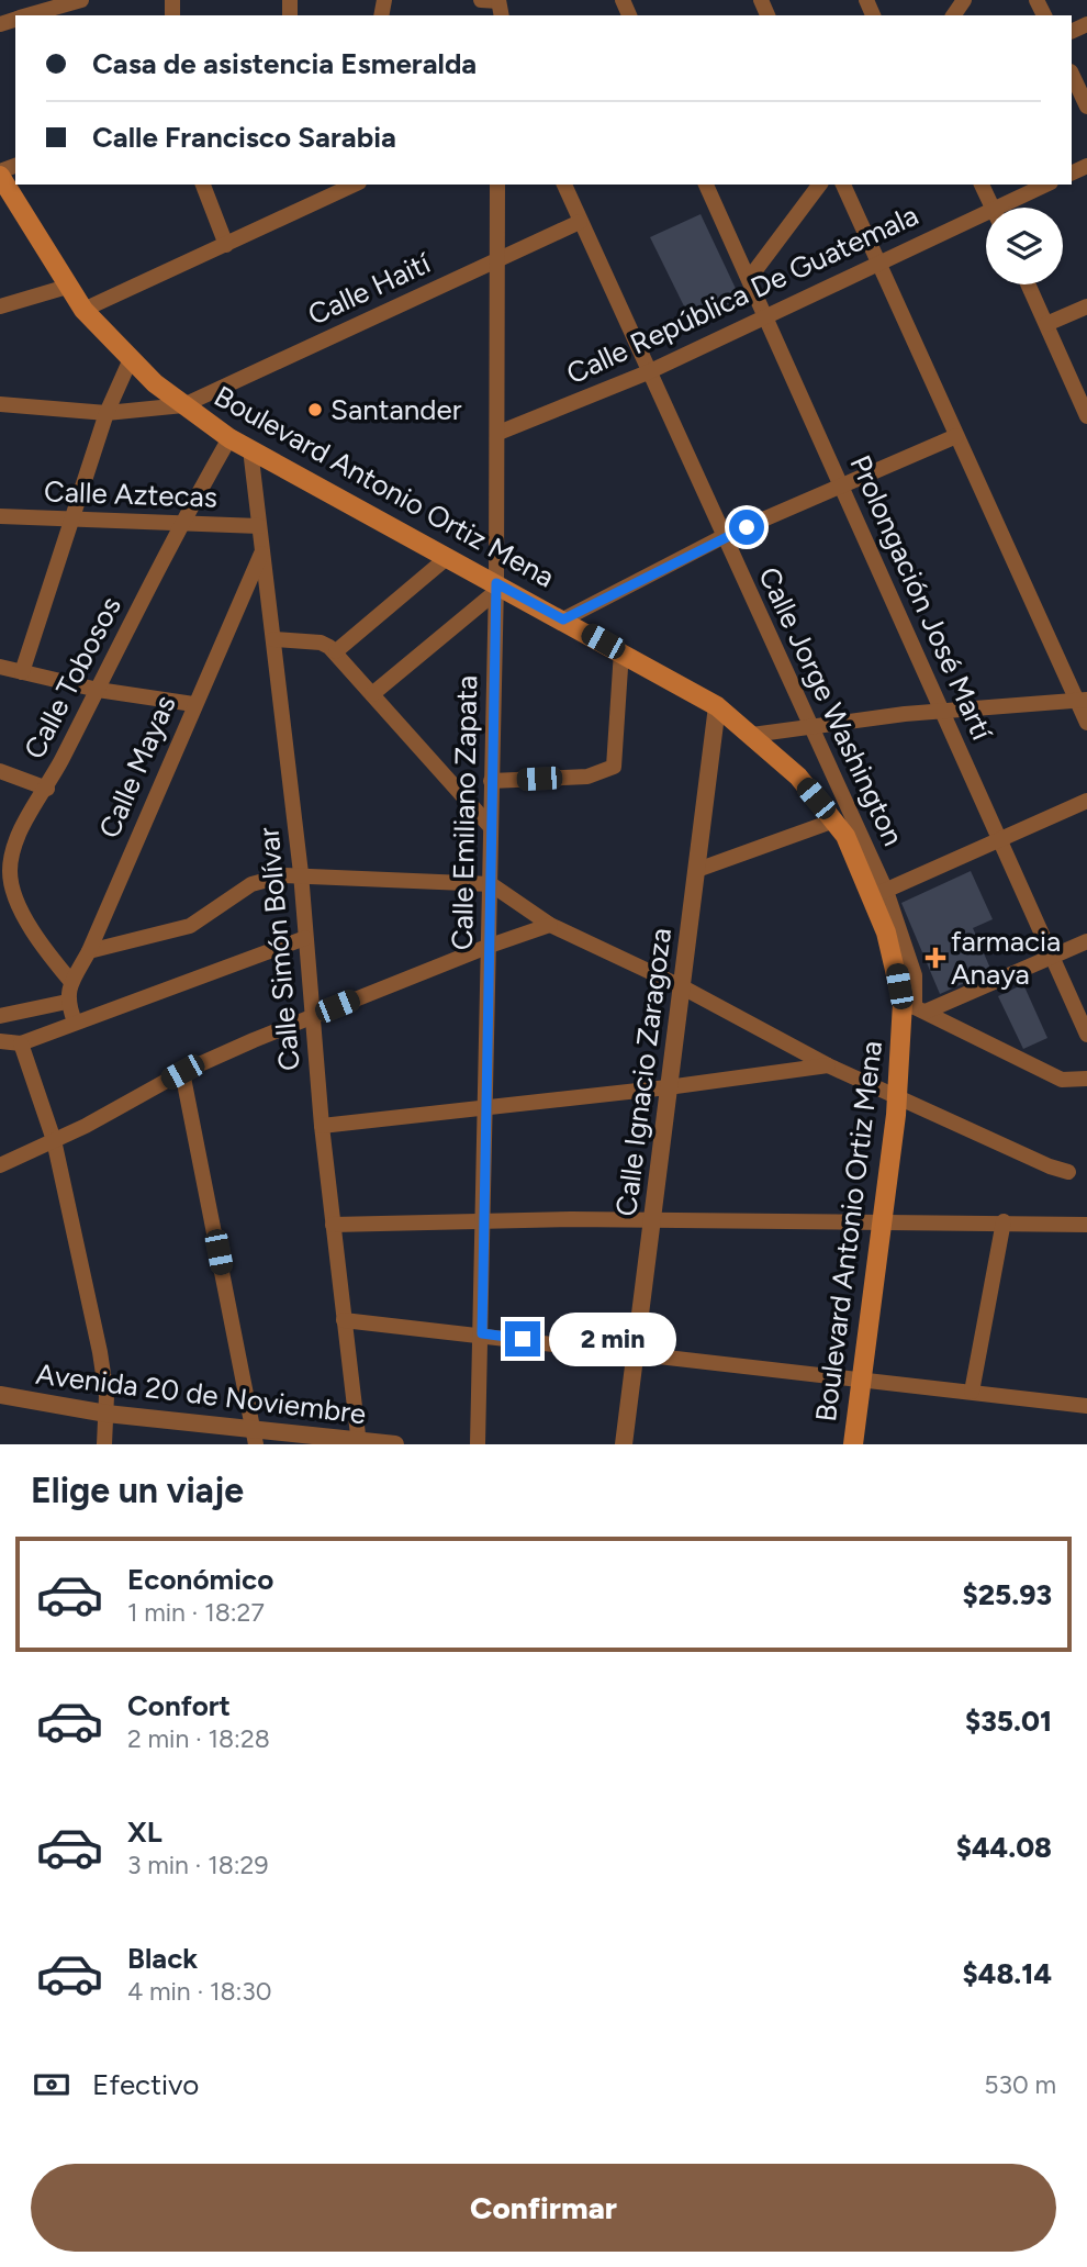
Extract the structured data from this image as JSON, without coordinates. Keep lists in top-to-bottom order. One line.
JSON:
{"streets":{"main road":["Boulevard Antonio Ortiz Mena"],"street":["Calle Haití","Calle República De Guatemala","Calle Aztecas","Prolongación José Martí","Calle Tobosos","Calle Jorge Washington","Calle Mayas","Calle Emiliano Zapata","Calle Simón Bolívar","Calle Ignacio Zaragoza","Avenida 20 de Noviembre"]},"crossings":[["Calle Haití","Boulevard Antonio Ortiz Mena"],["Calle Haití","Calle Jorge Washington"],["Calle Haití","Calle Emiliano Zapata"],["Calle República De Guatemala","Prolongación José Martí"],["Calle República De Guatemala","Calle Jorge Washington"],["Calle República De Guatemala","Calle Emiliano Zapata"],["Boulevard Antonio Ortiz Mena","Calle Tobosos"],["Boulevard Antonio Ortiz Mena","Calle Jorge Washington"],["Boulevard Antonio Ortiz Mena","Calle Emiliano Zapata"],["Boulevard Antonio Ortiz Mena","Calle Simón Bolívar"],["Boulevard Antonio Ortiz Mena","Calle Ignacio Zaragoza"],["Calle Aztecas","Calle Tobosos"],["Calle Aztecas","Calle Simón Bolívar"],["Calle Tobosos","Calle Mayas"],["Calle Mayas","Calle Simón Bolívar"],["Calle Simón Bolívar","Avenida 20 de Noviembre"]],"places":{"other":["Santander"],"health":["farmacia Anaya"]},"page":{"banner":["Casa de asistencia Esmeralda","Calle Francisco Sarabia"],"bubble":"2 min","heading":"Elige un viaje","list":[{"name":"Económico","note":"1 min · 18:27","value":"$25.93"},{"name":"Confort","note":"2 min · 18:28","value":"$35.01"},{"name":"XL","note":"3 min · 18:29","value":"$44.08"},{"name":"Black","note":"4 min · 18:30","value":"$48.14"}],"pay":["Efectivo","530 m"],"buttons":"Confirmar"}}
